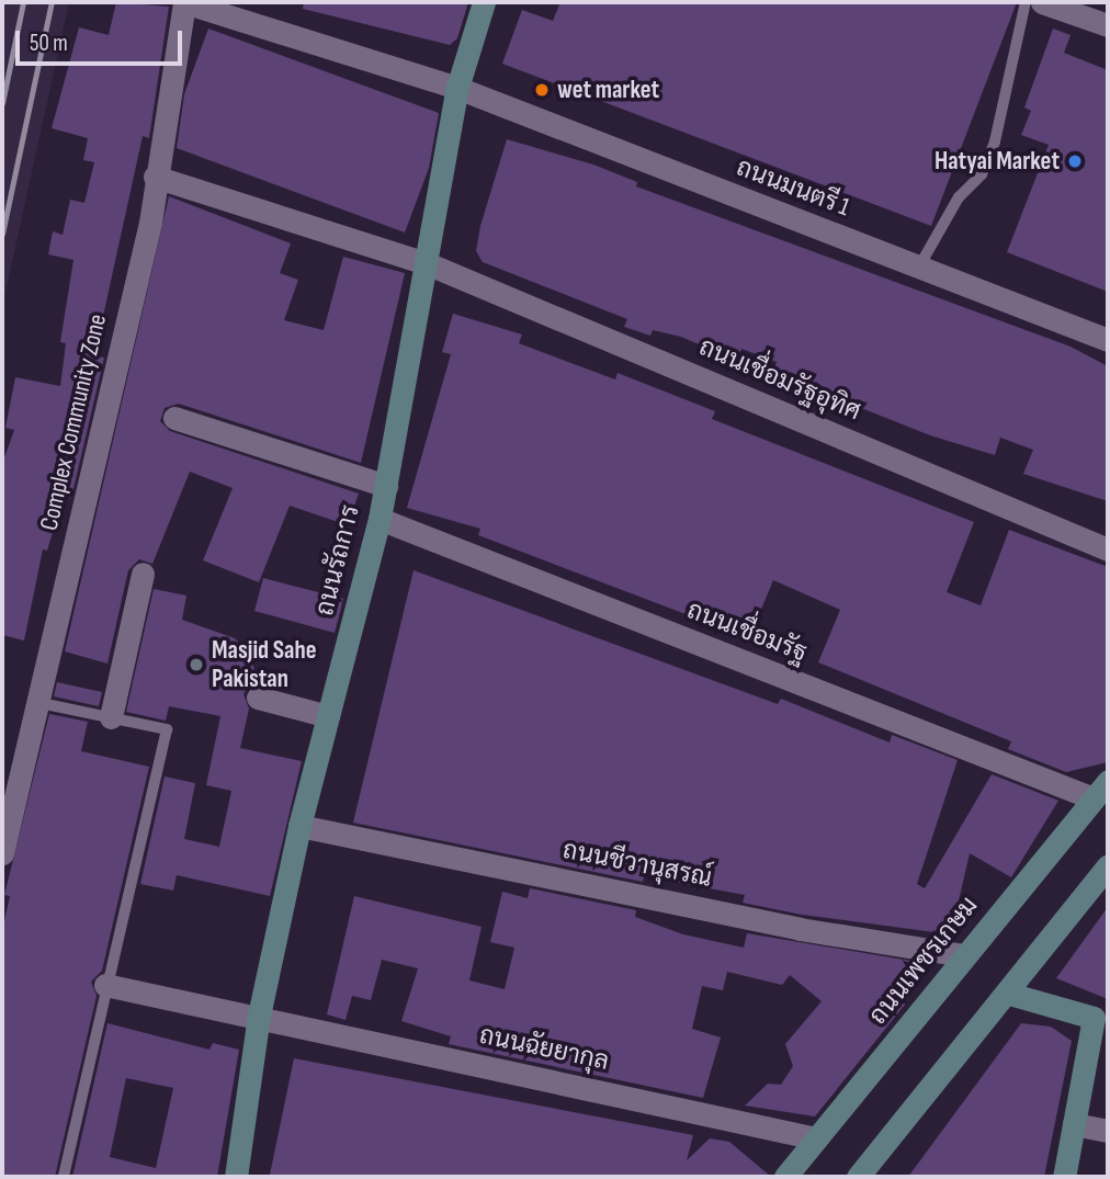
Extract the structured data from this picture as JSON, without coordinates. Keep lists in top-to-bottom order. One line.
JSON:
{"streets":{"street":["ถนนมนตรี 1","ถนนเชื่อมรัฐอุทิศ","Complex Community Zone","ถนนรัถการ","ถนนเชื่อมรัฐ","ถนนชีวานุสรณ์","ถนนเพชรเกษม","ถนนฉัยยากุล"]},"crossings":[["ถนนมนตรี 1","Complex Community Zone"],["ถนนมนตรี 1","ถนนรัถการ"],["ถนนเชื่อมรัฐอุทิศ","Complex Community Zone"],["ถนนเชื่อมรัฐอุทิศ","ถนนรัถการ"],["ถนนรัถการ","ถนนเชื่อมรัฐ"],["ถนนรัถการ","ถนนชีวานุสรณ์"],["ถนนรัถการ","ถนนฉัยยากุล"],["ถนนเชื่อมรัฐ","ถนนเพชรเกษม"],["ถนนชีวานุสรณ์","ถนนเพชรเกษม"],["ถนนเพชรเกษม","ถนนฉัยยากุล"]],"places":["wet market","Hatyai Market","Masjid Sahe Pakistan"],"scale_bar":"50 m"}
